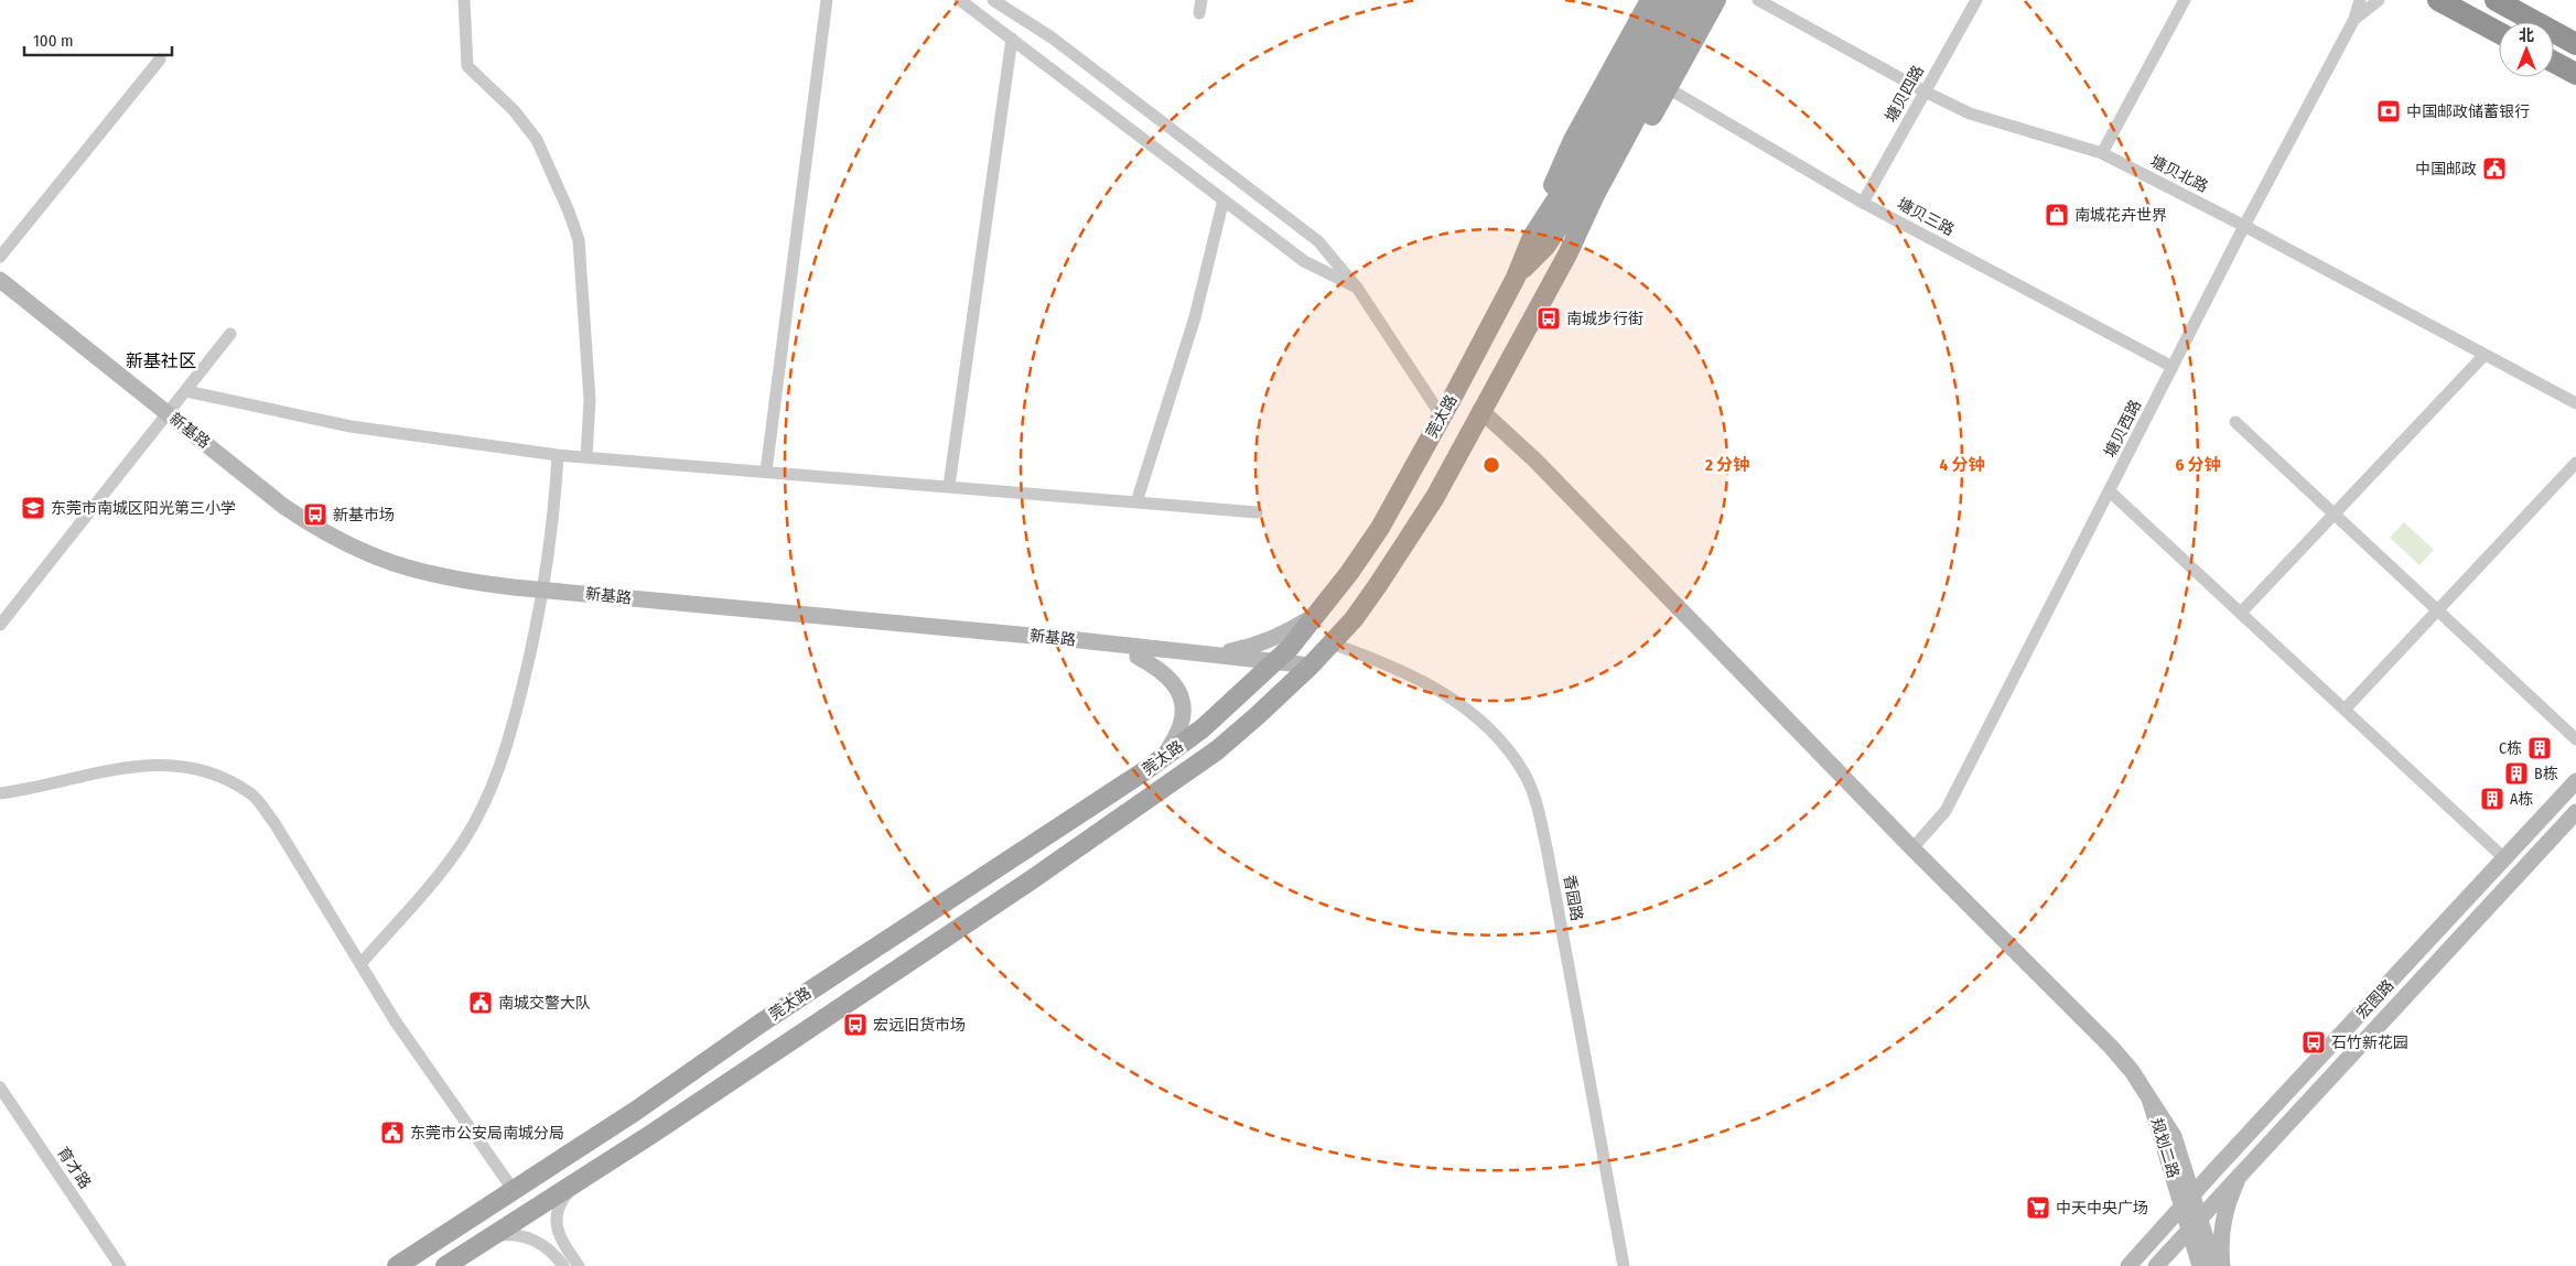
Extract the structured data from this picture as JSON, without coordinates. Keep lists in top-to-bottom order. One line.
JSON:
{"streets":{"main road":["莞太路"],"street":["塘贝四路","塘贝北路","塘贝三路","塘贝西路","新基路","香园路","宏图路","规划二路","育才路"]},"crossings":[["塘贝四路","塘贝北路"],["塘贝四路","塘贝三路"],["塘贝北路","塘贝西路"],["塘贝三路","塘贝西路"],["莞太路","新基路"],["莞太路","香园路"],["莞太路","规划二路"],["塘贝西路","规划二路"],["宏图路","规划二路"]],"districts":["新基社区"],"places":{"bank":["中国邮政储蓄银行"],"public building":["中国邮政","南城交警大队","东莞市公安局南城分局"],"shop":["南城花卉世界"],"bus stop":["南城步行街","新基市场","宏远旧货市场","石竹新花园"],"school or university":["东莞市南城区阳光第三小学"],"building":["C栋","B栋","A栋"],"supermarket":["中天中央广场"]},"scale_bar":"100 m","north":"top","rings":["2 分钟","4 分钟","6 分钟"]}
